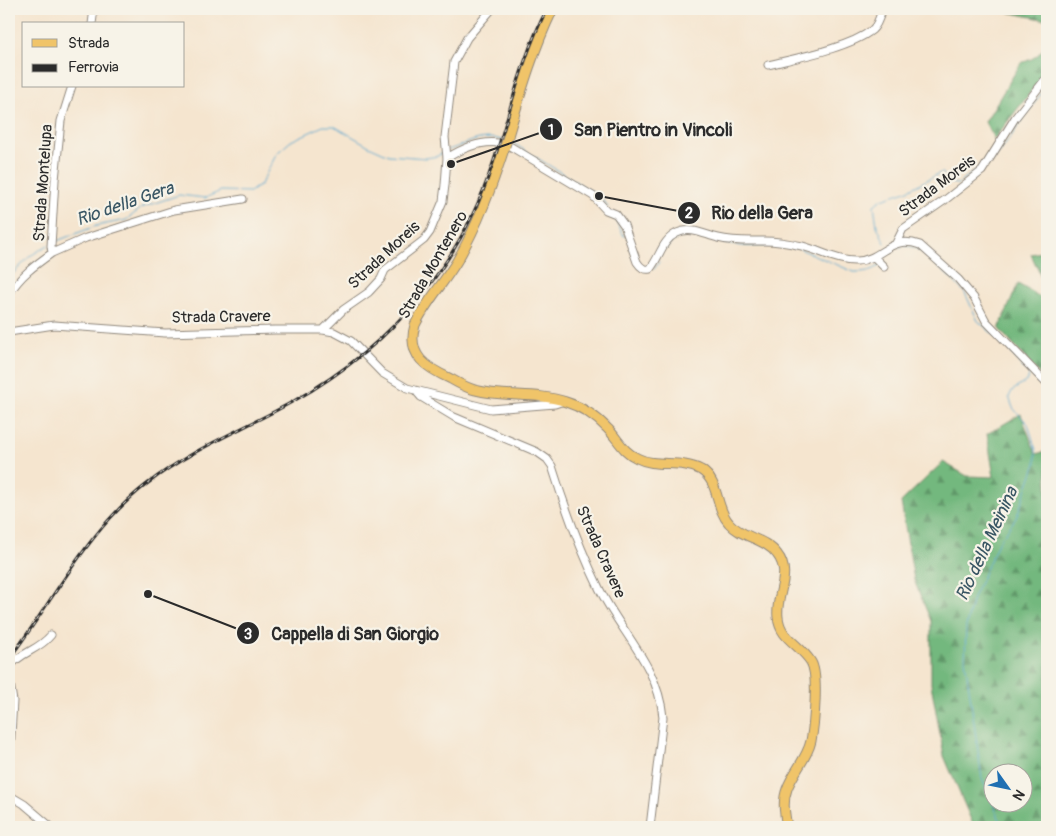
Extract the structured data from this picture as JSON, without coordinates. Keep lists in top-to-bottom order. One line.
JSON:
{"streets":{"main road":["Strada Montenero"],"street":["Strada Montelupa","Strada Moreis","Strada Cravere"]},"crossings":[["Strada Moreis","Strada Cravere"],["Strada Montenero","Strada Cravere"]],"water":["Rio della Gera","Rio della Meinina"],"places":["San Pientro in Vincoli","Rio della Gera","Cappella di San Giorgio"],"legend":["Strada","Ferrovia"],"north":"bottom right"}
